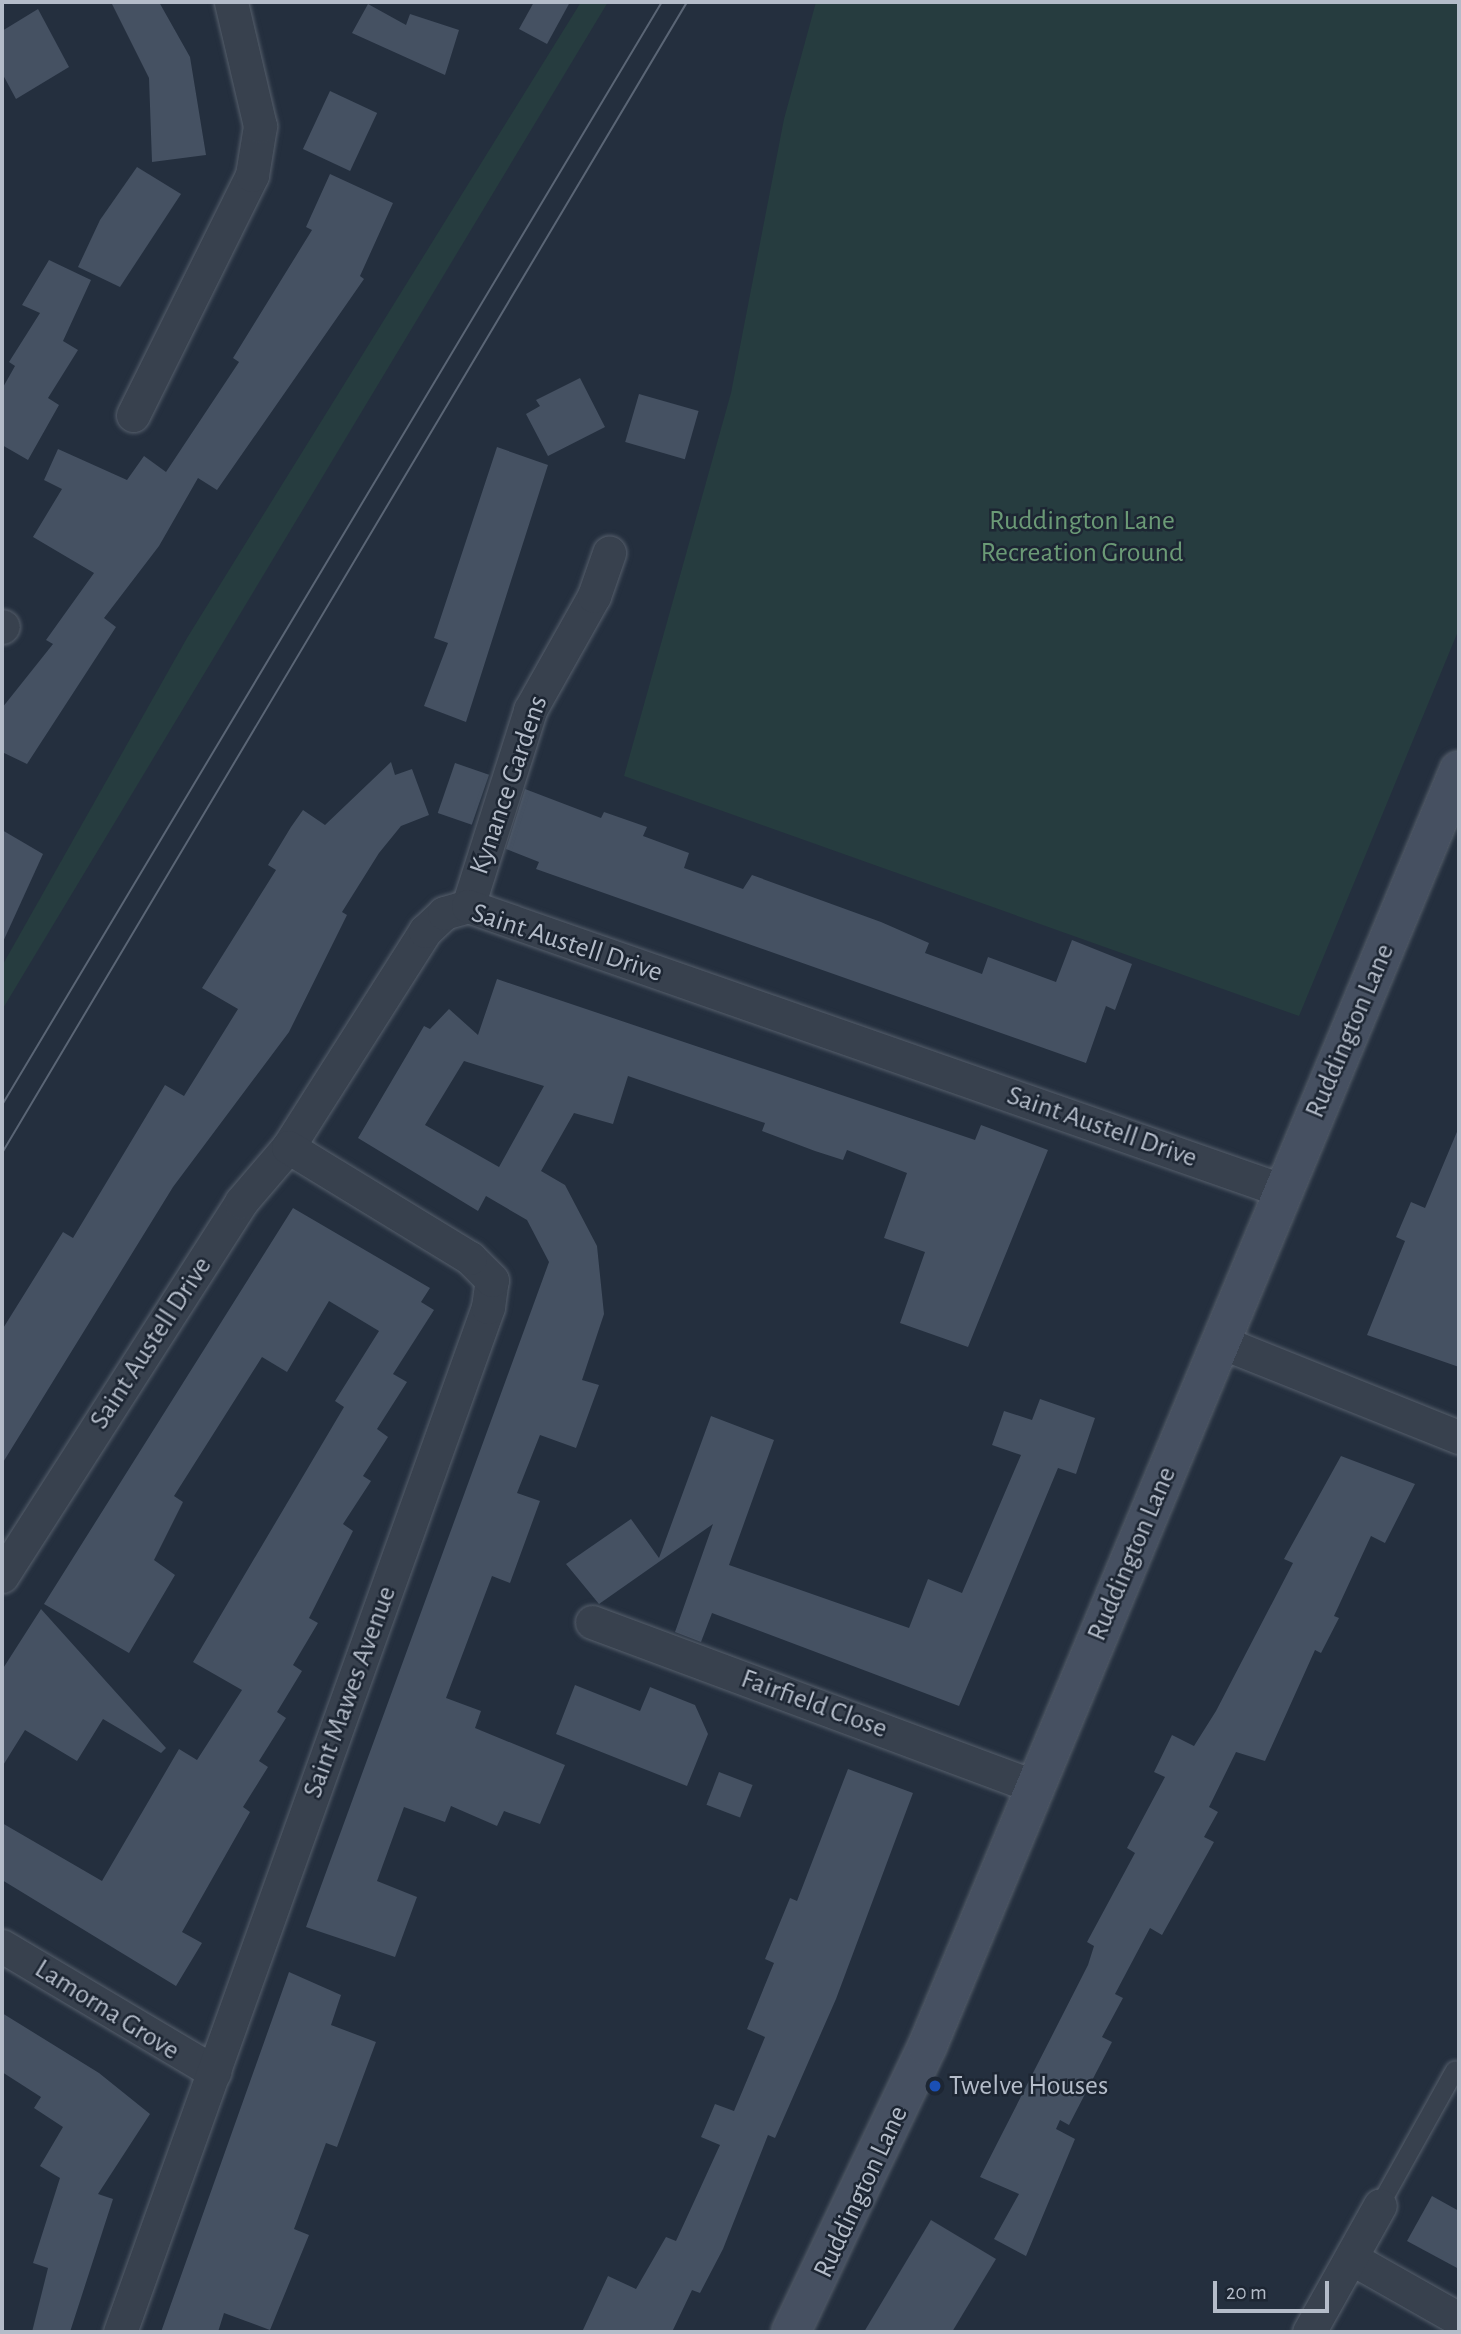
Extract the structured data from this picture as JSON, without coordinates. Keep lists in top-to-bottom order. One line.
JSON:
{"streets":{"main road":["Ruddington Lane"],"street":["Kynance Gardens","Saint Austell Drive","Saint Mawes Avenue","Fairfield Close","Lamorna Grove"]},"crossings":[["Kynance Gardens","Saint Austell Drive"],["Saint Austell Drive","Ruddington Lane"],["Saint Austell Drive","Saint Mawes Avenue"],["Ruddington Lane","Fairfield Close"],["Saint Mawes Avenue","Lamorna Grove"]],"parks":["Ruddington Lane Recreation Ground"],"places":["Twelve Houses"],"scale_bar":"20 m"}
